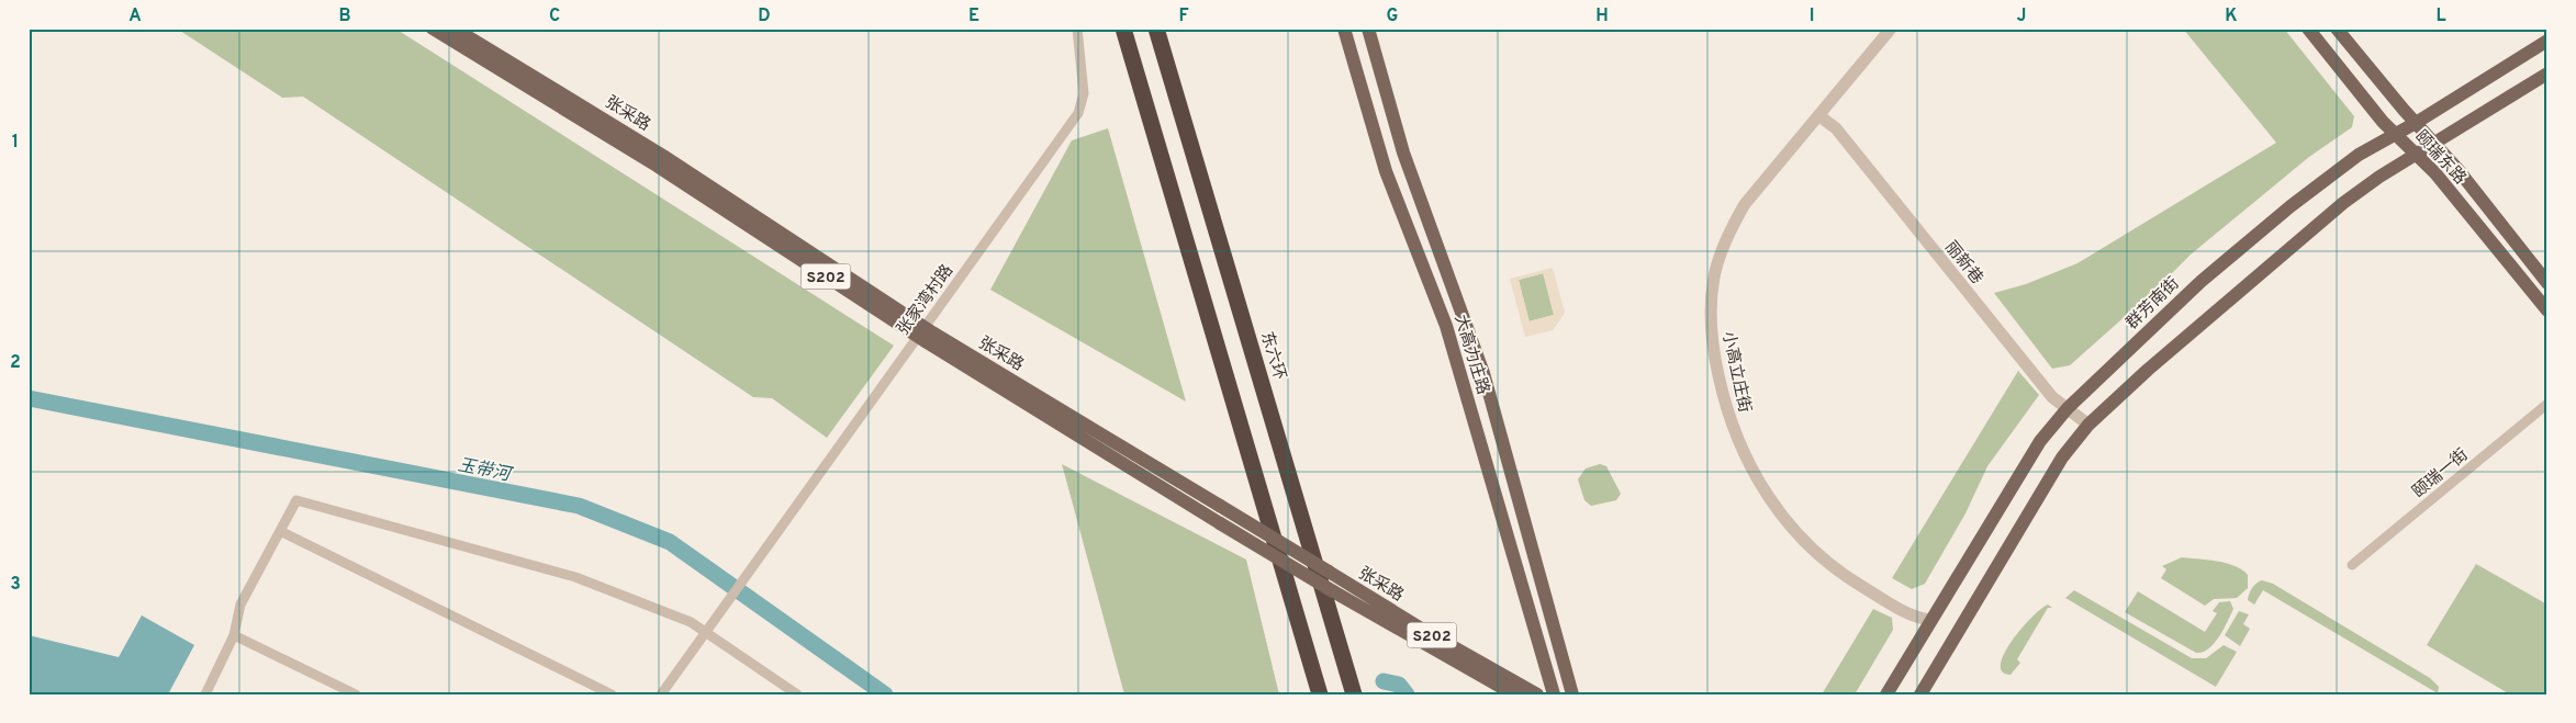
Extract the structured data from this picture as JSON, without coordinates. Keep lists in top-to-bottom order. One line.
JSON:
{"streets":{"highway":["东六环"],"main road":["张采路","颐瑞东路","S202","群芳南街","大高力庄路"],"street":["丽新巷","张家湾村路","小高立庄街","颐瑞一街"]},"crossings":[["张采路","张家湾村路"],["颐瑞东路","群芳南街"],["丽新巷","群芳南街"],["丽新巷","小高立庄街"],["群芳南街","小高立庄街"]],"water":["玉带河"],"grid":{"columns":["A","B","C","D","E","F","G","H","I","J","K","L"],"rows":["1","2","3"]}}
